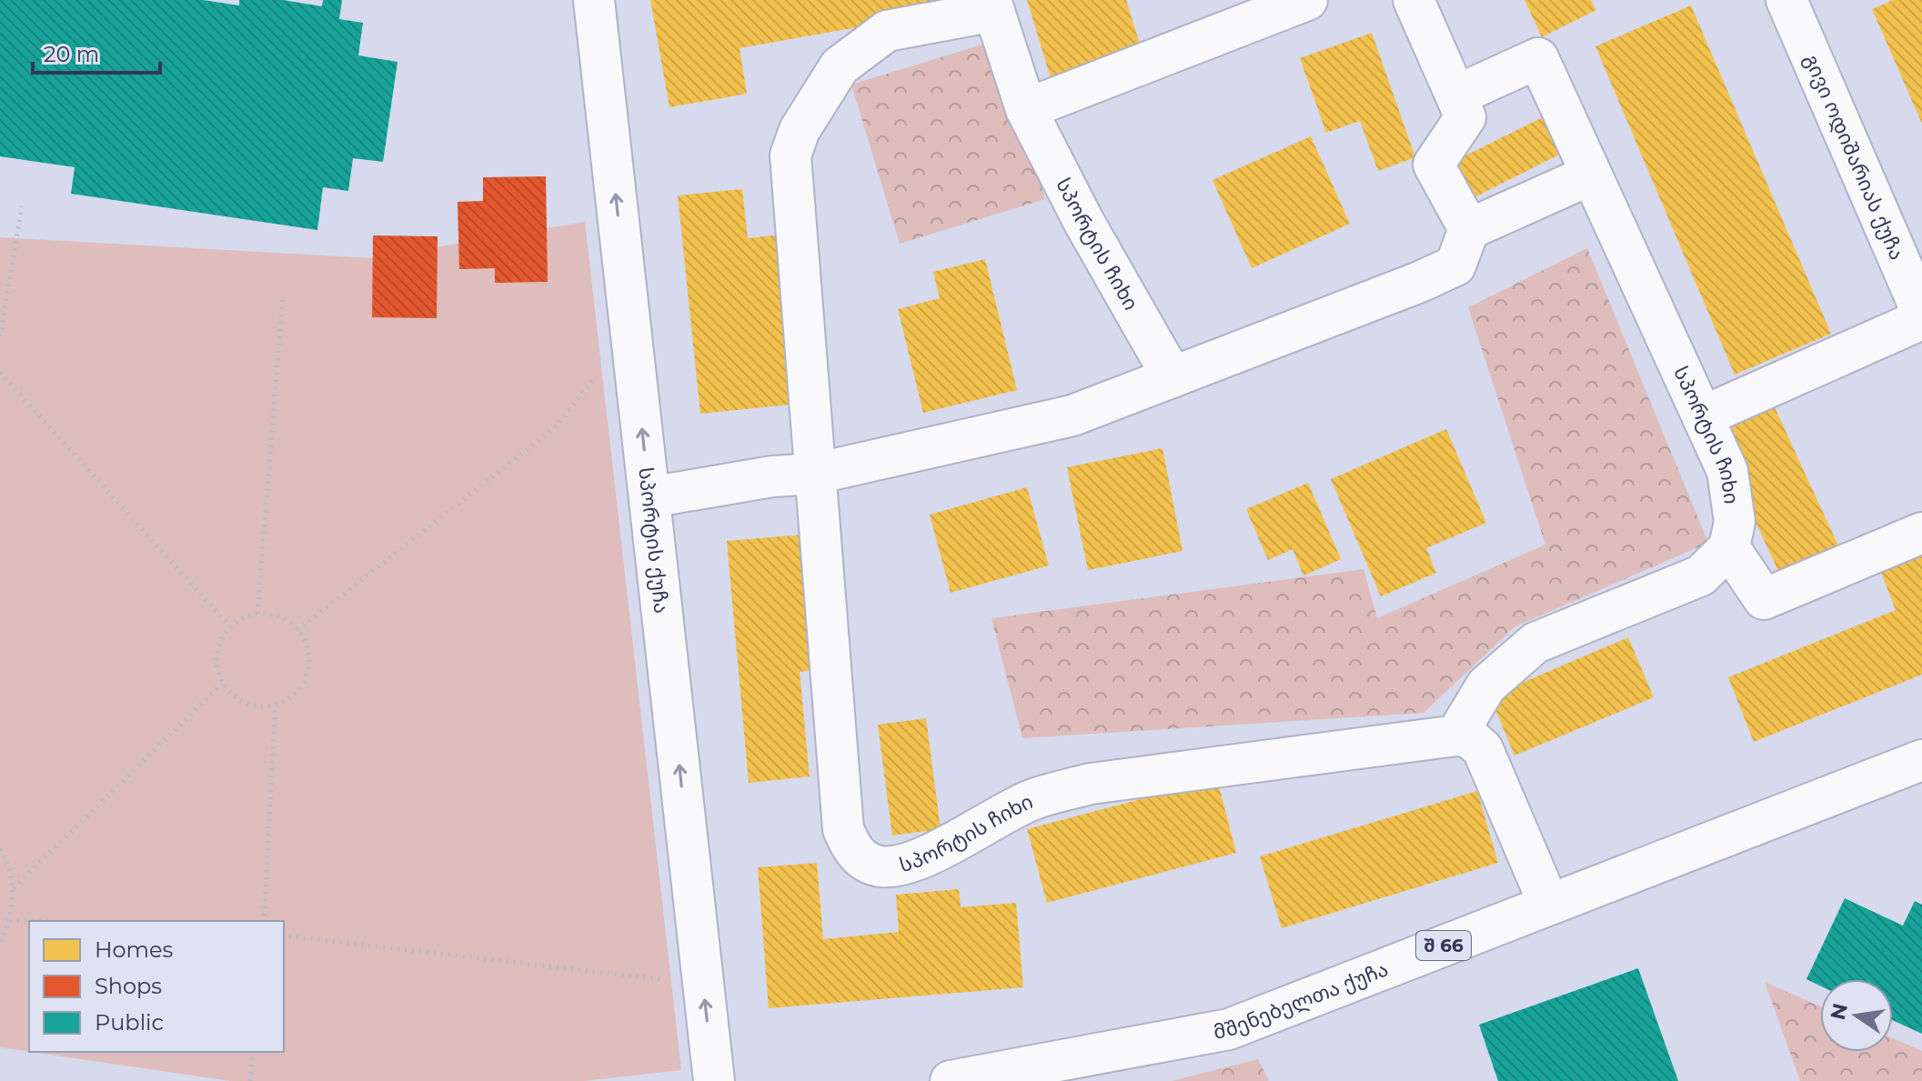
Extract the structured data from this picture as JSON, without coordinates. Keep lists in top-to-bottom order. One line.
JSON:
{"streets":{"street":["გივი ოდიშარიას ქუჩა","სპორტის ჩიხი","სპორტის ქუჩა","შ 66","მშენებელთა ქუჩა"]},"one_way":["სპორტის ქუჩა"],"legend":["Homes","Shops","Public"],"scale_bar":"20 m","north":"left"}
